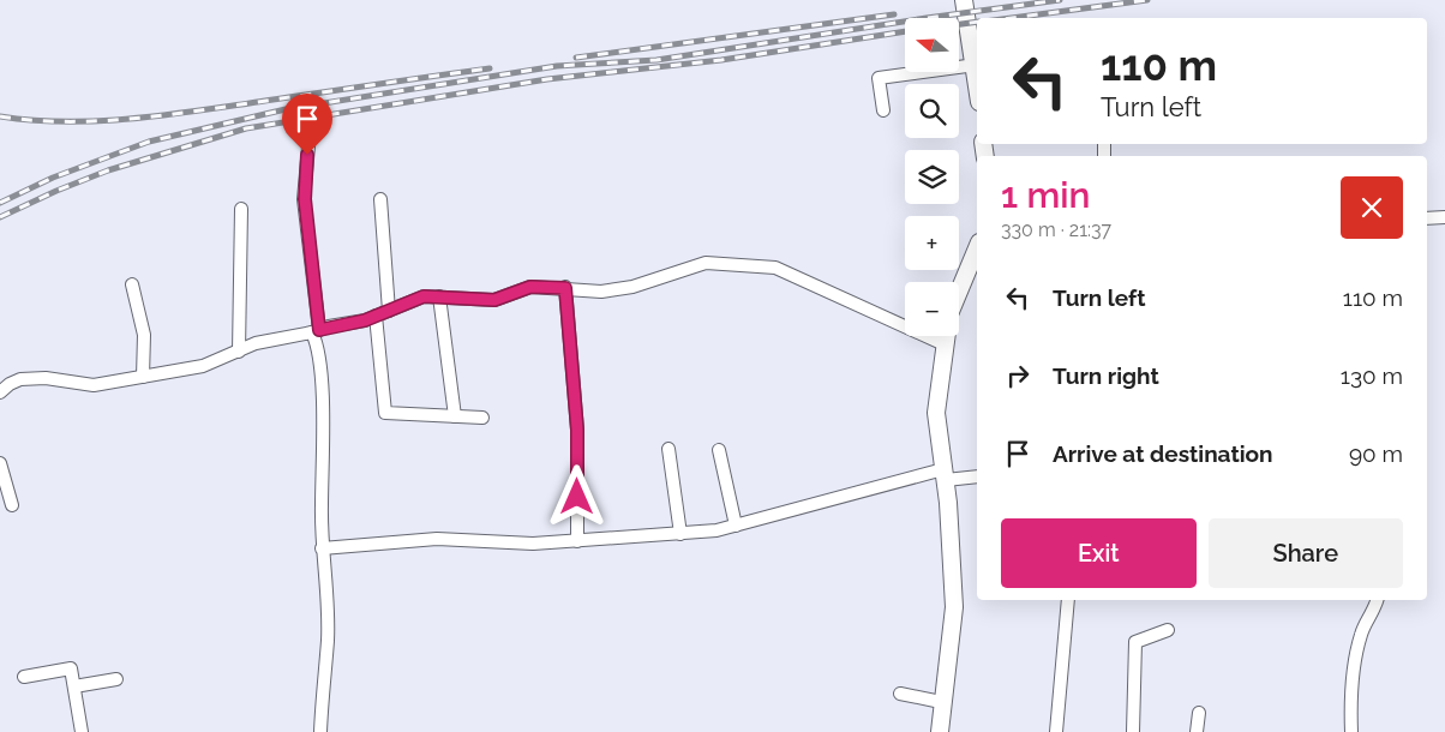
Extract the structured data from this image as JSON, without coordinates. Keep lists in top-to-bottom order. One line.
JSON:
{"north":"left","page":{"map_buttons":["+","−"],"turn":["110 m","Turn left"],"heading":["1 min","330 m · 21:37"],"list":[{"name":"Turn left","value":"110 m"},{"name":"Turn right","value":"130 m"},{"name":"Arrive at destination","value":"90 m"}],"buttons":["Exit","Share"]}}
